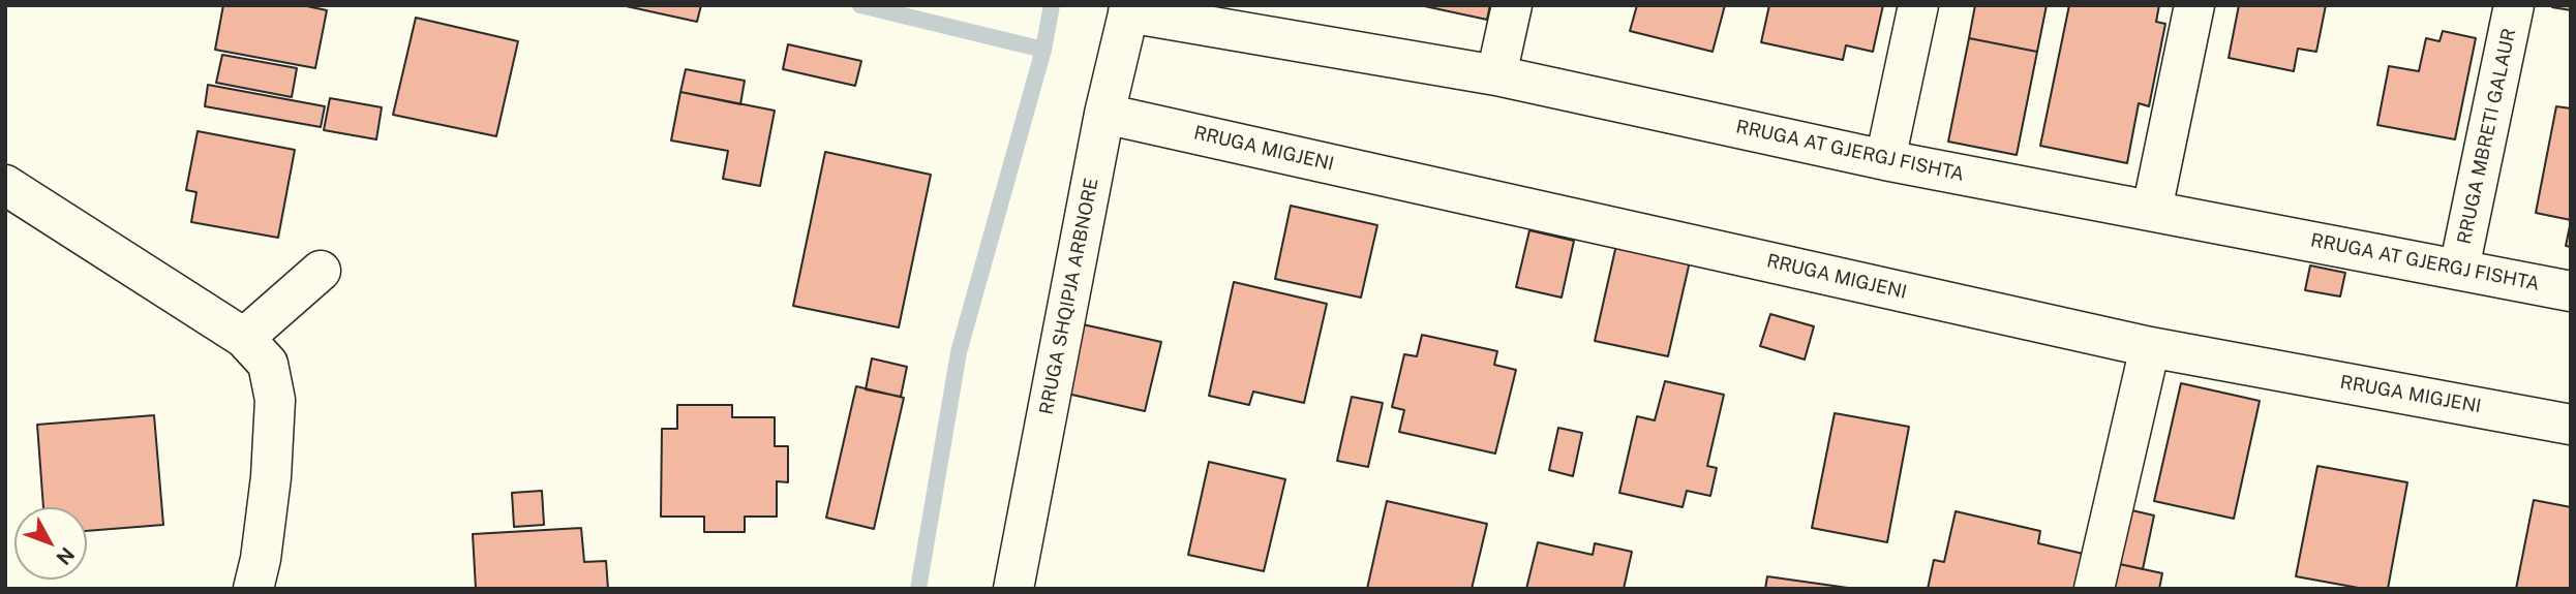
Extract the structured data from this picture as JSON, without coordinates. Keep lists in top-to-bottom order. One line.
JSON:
{"streets":{"street":["RRUGA MBRETI GALAUR","RRUGA MIGJENI","RRUGA AT GJERGJ FISHTA","RRUGA SHQIPJA ARBNORE"]},"crossings":[["RRUGA MBRETI GALAUR","RRUGA AT GJERGJ FISHTA"],["RRUGA MIGJENI","RRUGA SHQIPJA ARBNORE"],["RRUGA AT GJERGJ FISHTA","RRUGA SHQIPJA ARBNORE"]],"north":"bottom right"}
